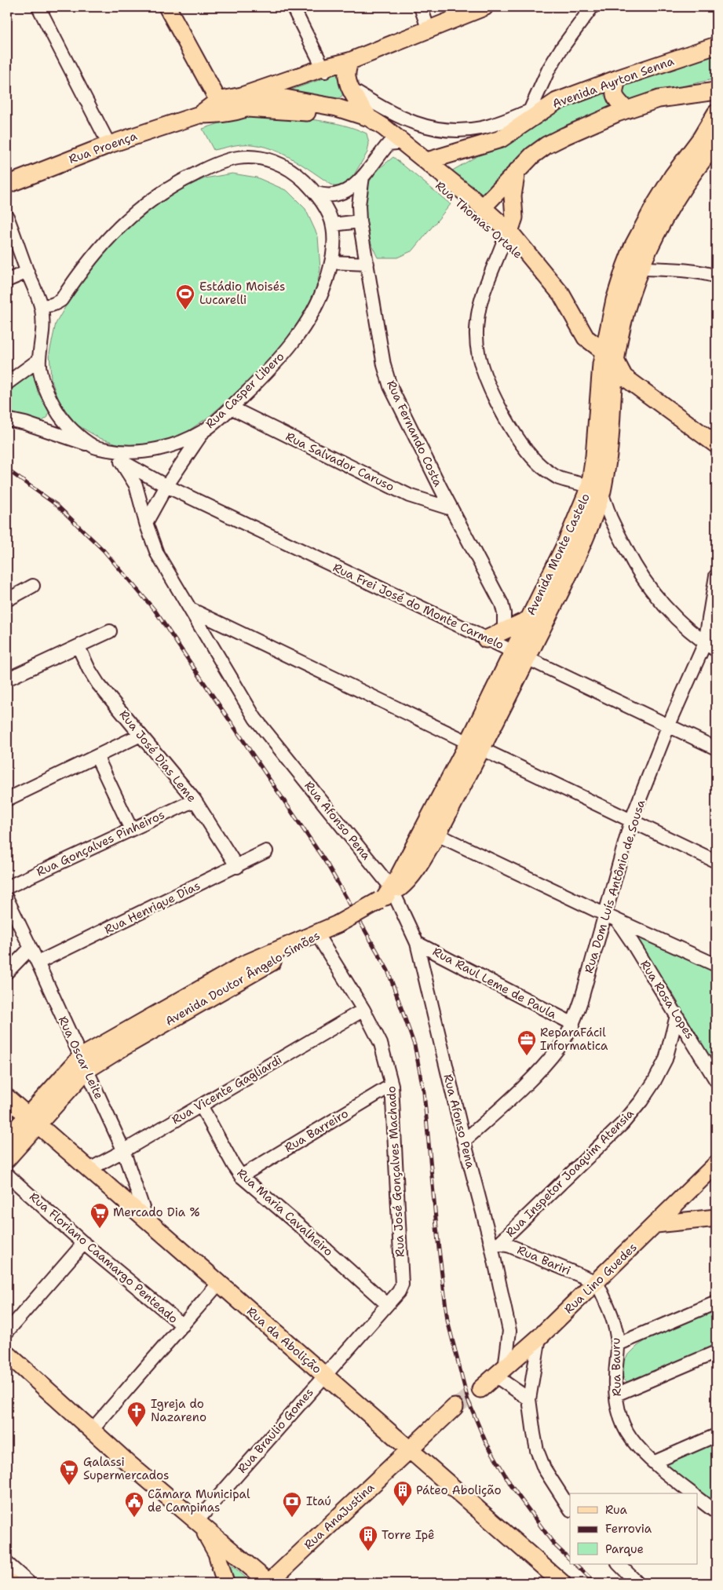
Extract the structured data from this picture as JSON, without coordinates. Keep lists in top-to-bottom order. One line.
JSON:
{"streets":{"main road":["Avenida Ayrton Senna","Rua Proença","Rua Thomas Ortale","Avenida Monte Castelo","Avenida Doutor Ângelo Simões","Rua Lino Guedes","Rua da Abolição","Rua AnaJustina"],"street":["Rua Casper Libero","Rua Fernando Costa","Rua Salvador Caruso","Rua Frei José do Monte Carmelo","Rua José Dias Leme","Rua Afonso Pena","Rua Gonçalves Pinheiros","Rua Dom Luís Antônio de Sousa","Rua Henrique Dias","Rua Raul Leme de Paula","Rua Rosa Lopes","Rua Oscar Leite","Rua Vicente Gagliardi","Rua Barreiro","Rua José Gonçalves Machado","Rua Inspetor Joaquim Atensia","Rua Maria Cavalheiro","Rua Floriano Caamargo Penteado","Rua Bariri","Rua Bauru","Rua Braulio Gomes"]},"crossings":[["Avenida Ayrton Senna","Rua Thomas Ortale"],["Rua Proença","Rua Thomas Ortale"],["Rua Thomas Ortale","Rua Fernando Costa"],["Rua Thomas Ortale","Avenida Monte Castelo"],["Rua Casper Libero","Rua Fernando Costa"],["Rua Casper Libero","Rua Salvador Caruso"],["Rua Casper Libero","Rua Frei José do Monte Carmelo"],["Rua Casper Libero","Rua Afonso Pena"],["Rua Fernando Costa","Rua Salvador Caruso"],["Avenida Monte Castelo","Rua Frei José do Monte Carmelo"],["Avenida Monte Castelo","Rua Afonso Pena"],["Avenida Monte Castelo","Avenida Doutor Ângelo Simões"],["Avenida Monte Castelo","Rua José Gonçalves Machado"],["Rua Frei José do Monte Carmelo","Rua Afonso Pena"],["Rua Frei José do Monte Carmelo","Rua Dom Luís Antônio de Sousa"],["Rua José Dias Leme","Rua Gonçalves Pinheiros"],["Rua José Dias Leme","Rua Henrique Dias"],["Rua Afonso Pena","Rua Dom Luís Antônio de Sousa"],["Rua Afonso Pena","Rua Raul Leme de Paula"],["Rua Afonso Pena","Rua Inspetor Joaquim Atensia"],["Rua Afonso Pena","Rua Bariri"],["Rua Afonso Pena","Rua Lino Guedes"],["Rua Dom Luís Antônio de Sousa","Rua Raul Leme de Paula"],["Rua Henrique Dias","Rua Oscar Leite"],["Avenida Doutor Ângelo Simões","Rua Oscar Leite"],["Avenida Doutor Ângelo Simões","Rua José Gonçalves Machado"],["Avenida Doutor Ângelo Simões","Rua da Abolição"],["Rua Rosa Lopes","Rua Inspetor Joaquim Atensia"],["Rua Oscar Leite","Rua Vicente Gagliardi"],["Rua Oscar Leite","Rua da Abolição"],["Rua Vicente Gagliardi","Rua José Gonçalves Machado"],["Rua Vicente Gagliardi","Rua Maria Cavalheiro"],["Rua Vicente Gagliardi","Rua da Abolição"],["Rua Barreiro","Rua José Gonçalves Machado"],["Rua Barreiro","Rua Maria Cavalheiro"],["Rua José Gonçalves Machado","Rua Braulio Gomes"],["Rua Inspetor Joaquim Atensia","Rua Bariri"],["Rua Maria Cavalheiro","Rua Braulio Gomes"],["Rua Bariri","Rua Lino Guedes"],["Rua Bariri","Rua Bauru"],["Rua Lino Guedes","Rua Bauru"],["Rua da Abolição","Rua Braulio Gomes"],["Rua da Abolição","Rua AnaJustina"]],"places":{"sports":["Estádio Moisés Lucarelli"],"office":["ReparaFácil Informatica"],"supermarket":["Mercado Dia %","Galassi Supermercados"],"church":["Igreja do Nazareno"],"building":["Páteo Abolição","Torre Ipê"],"public building":["Cãmara Municipal de Campinas"],"bank":["Itaú"]},"legend":["Rua","Ferrovia","Parque"]}
